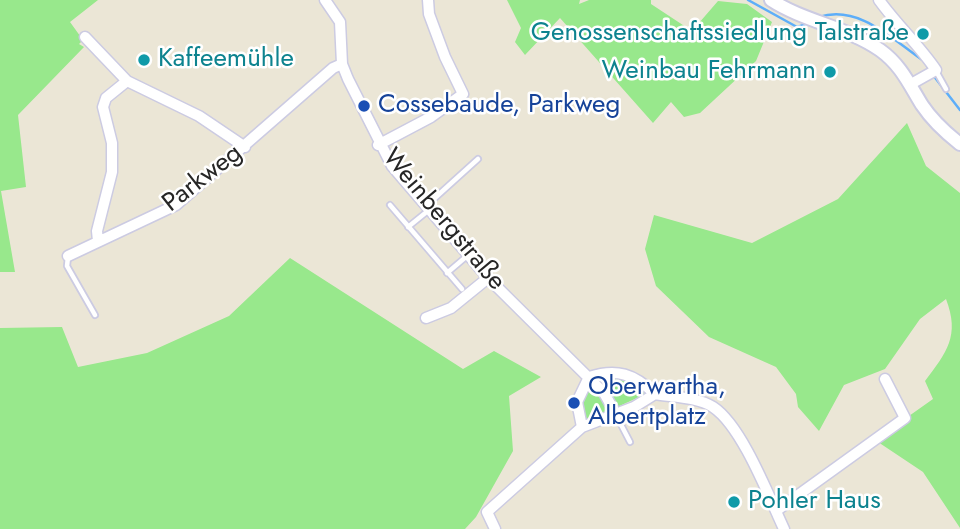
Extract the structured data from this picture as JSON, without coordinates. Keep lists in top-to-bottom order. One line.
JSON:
{"streets":{"street":["Parkweg","Weinbergstraße"]},"crossings":[["Parkweg","Weinbergstraße"]],"places":["Genossenschaftssiedlung Talstraße","Kaffeemühle","Weinbau Fehrmann","Cossebaude, Parkweg","Oberwartha, Albertplatz","Pohler Haus"]}
